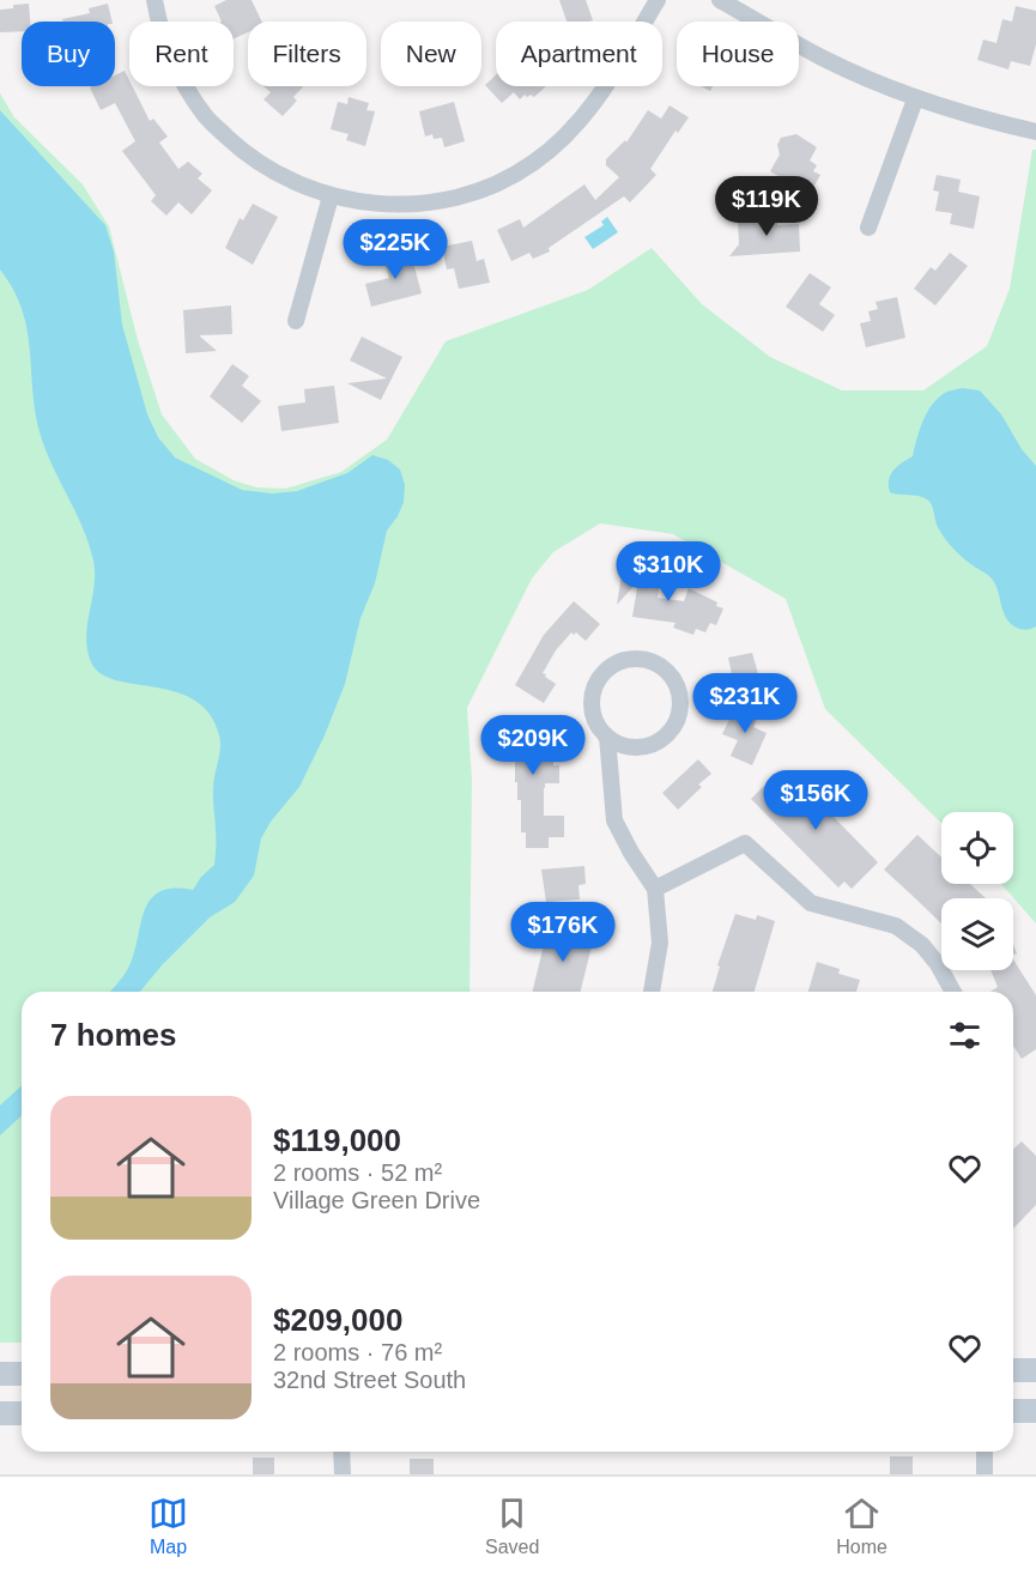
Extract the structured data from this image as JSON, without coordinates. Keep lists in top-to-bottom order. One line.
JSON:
{"page":{"chip":["Buy","Rent","Filters","New","Apartment","House"],"price":["$119K","$225K","$310K","$231K","$209K","$156K","$176K"],"heading":"7 homes","list":[{"name":"$119,000","note":"2 rooms · 52 m² · Village Green Drive"},{"name":"$209,000","note":"2 rooms · 76 m² · 32nd Street South"}],"tabs":["Map","Saved","Home"]}}
